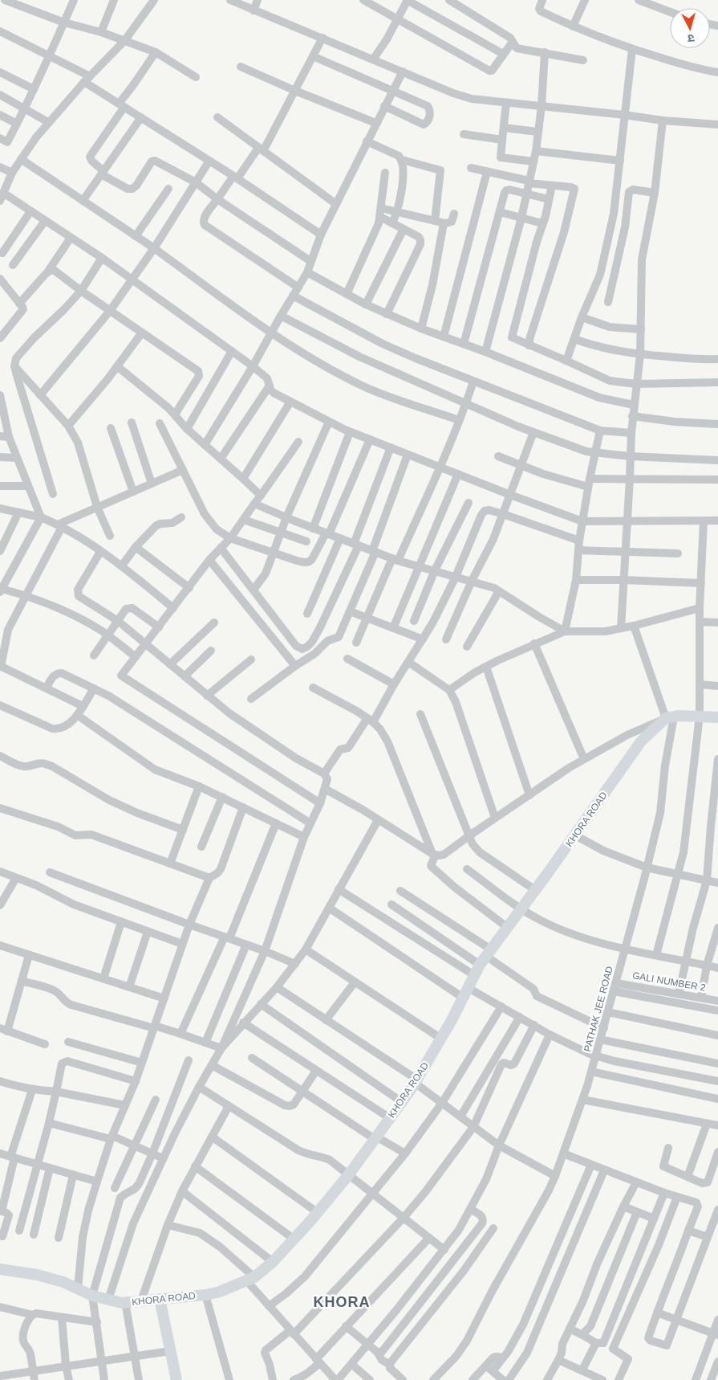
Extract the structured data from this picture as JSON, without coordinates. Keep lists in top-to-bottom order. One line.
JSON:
{"streets":{"street":["KHORA ROAD","GALI NUMBER 2","PATHAK JEE ROAD"]},"crossings":[["KHORA ROAD","PATHAK JEE ROAD"],["GALI NUMBER 2","PATHAK JEE ROAD"]],"districts":["KHORA"],"north":"bottom"}
